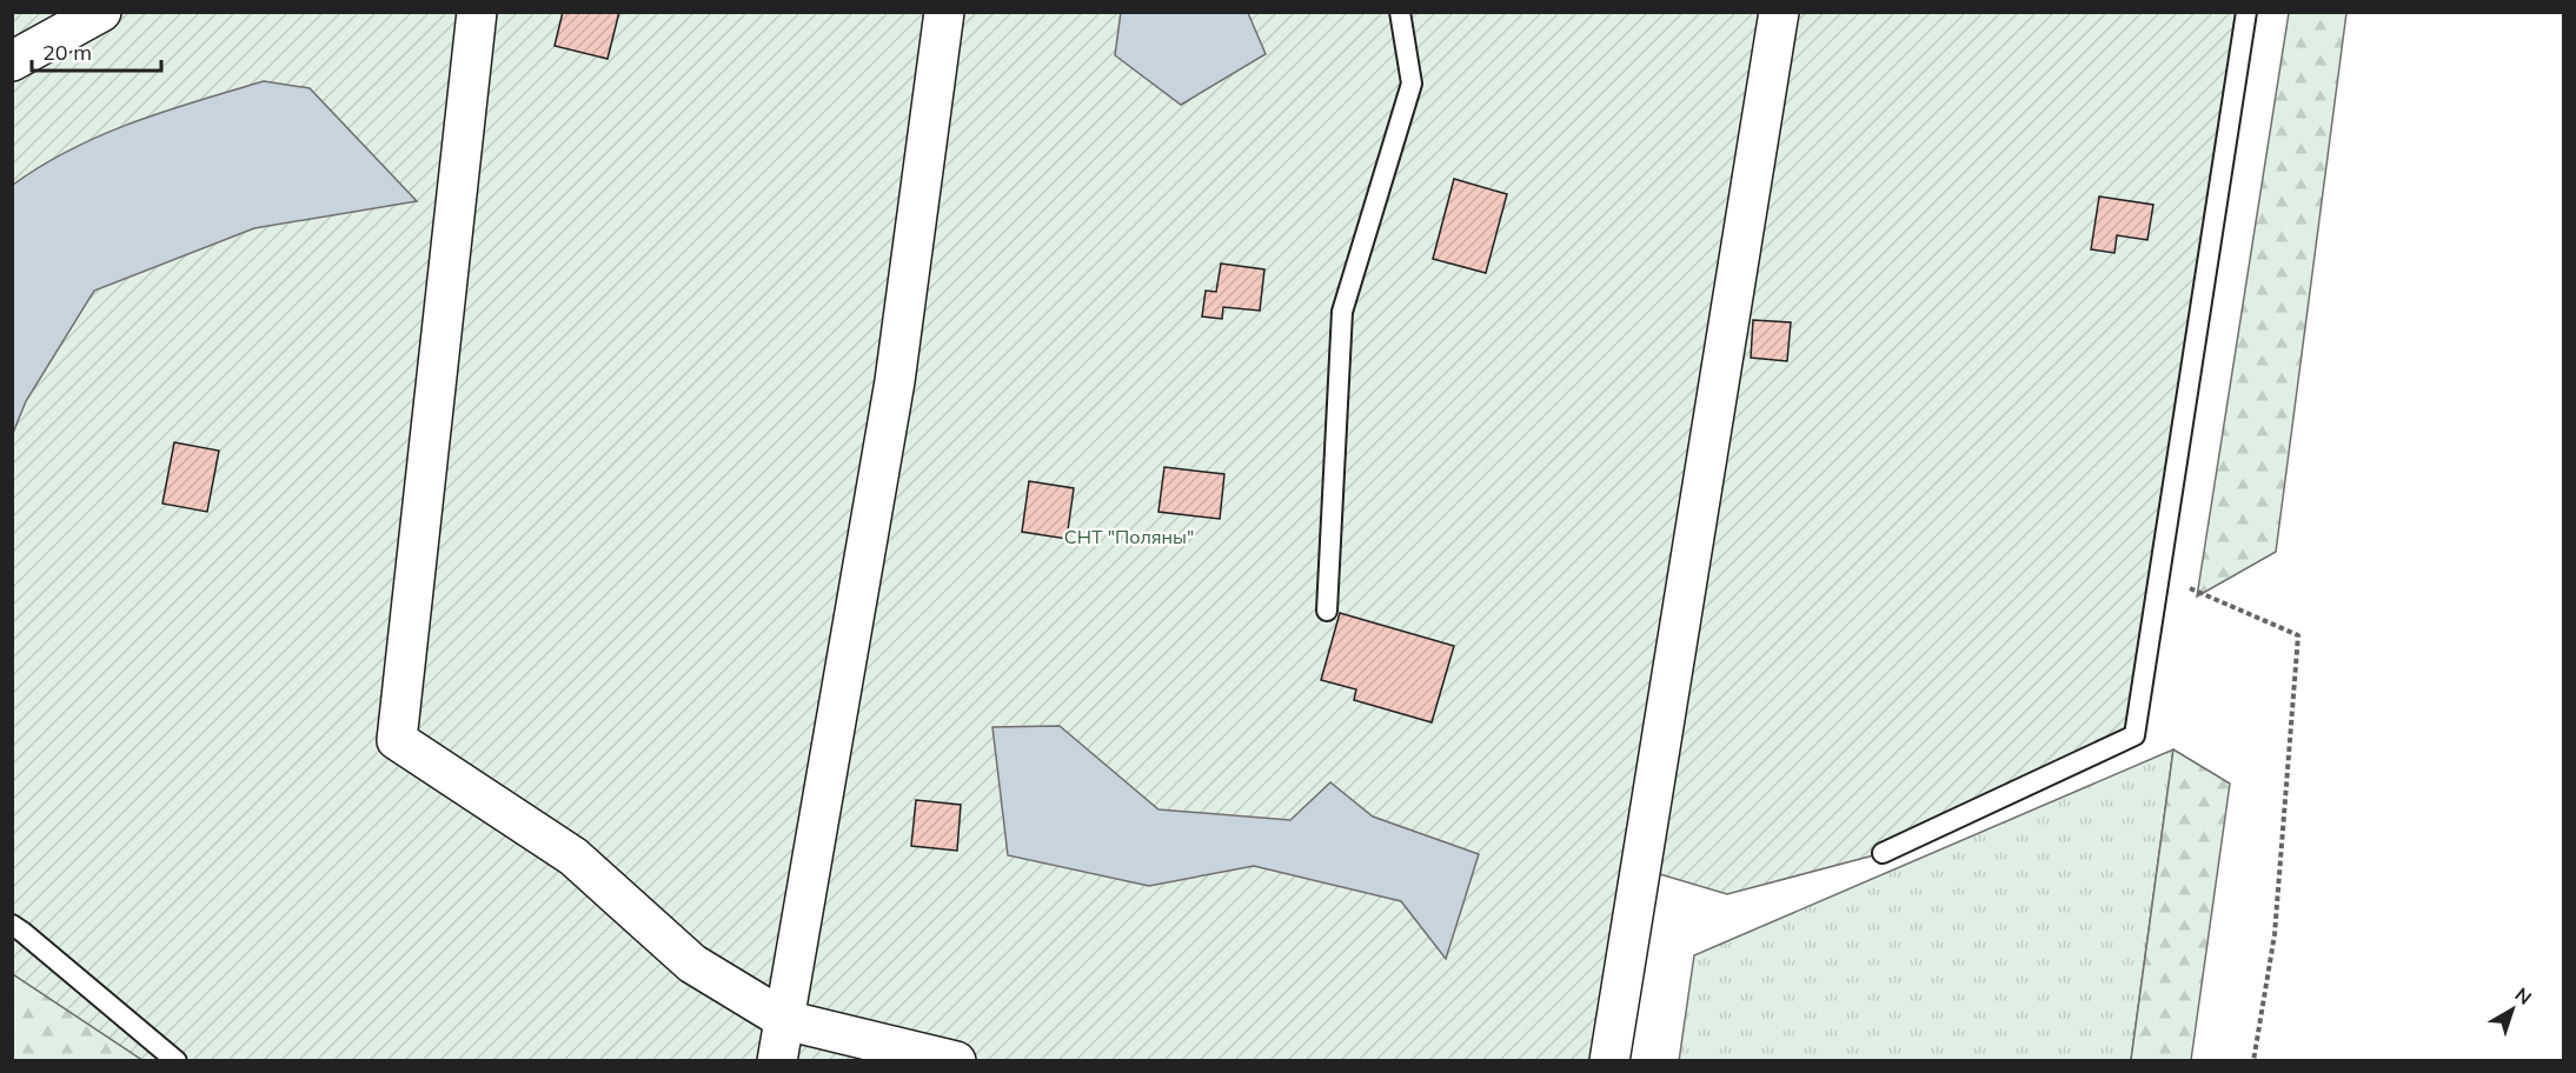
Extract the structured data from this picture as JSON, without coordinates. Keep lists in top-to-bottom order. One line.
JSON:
{"parks":["СНТ \"Поляны\""],"scale_bar":"20 m","north":"top right"}
